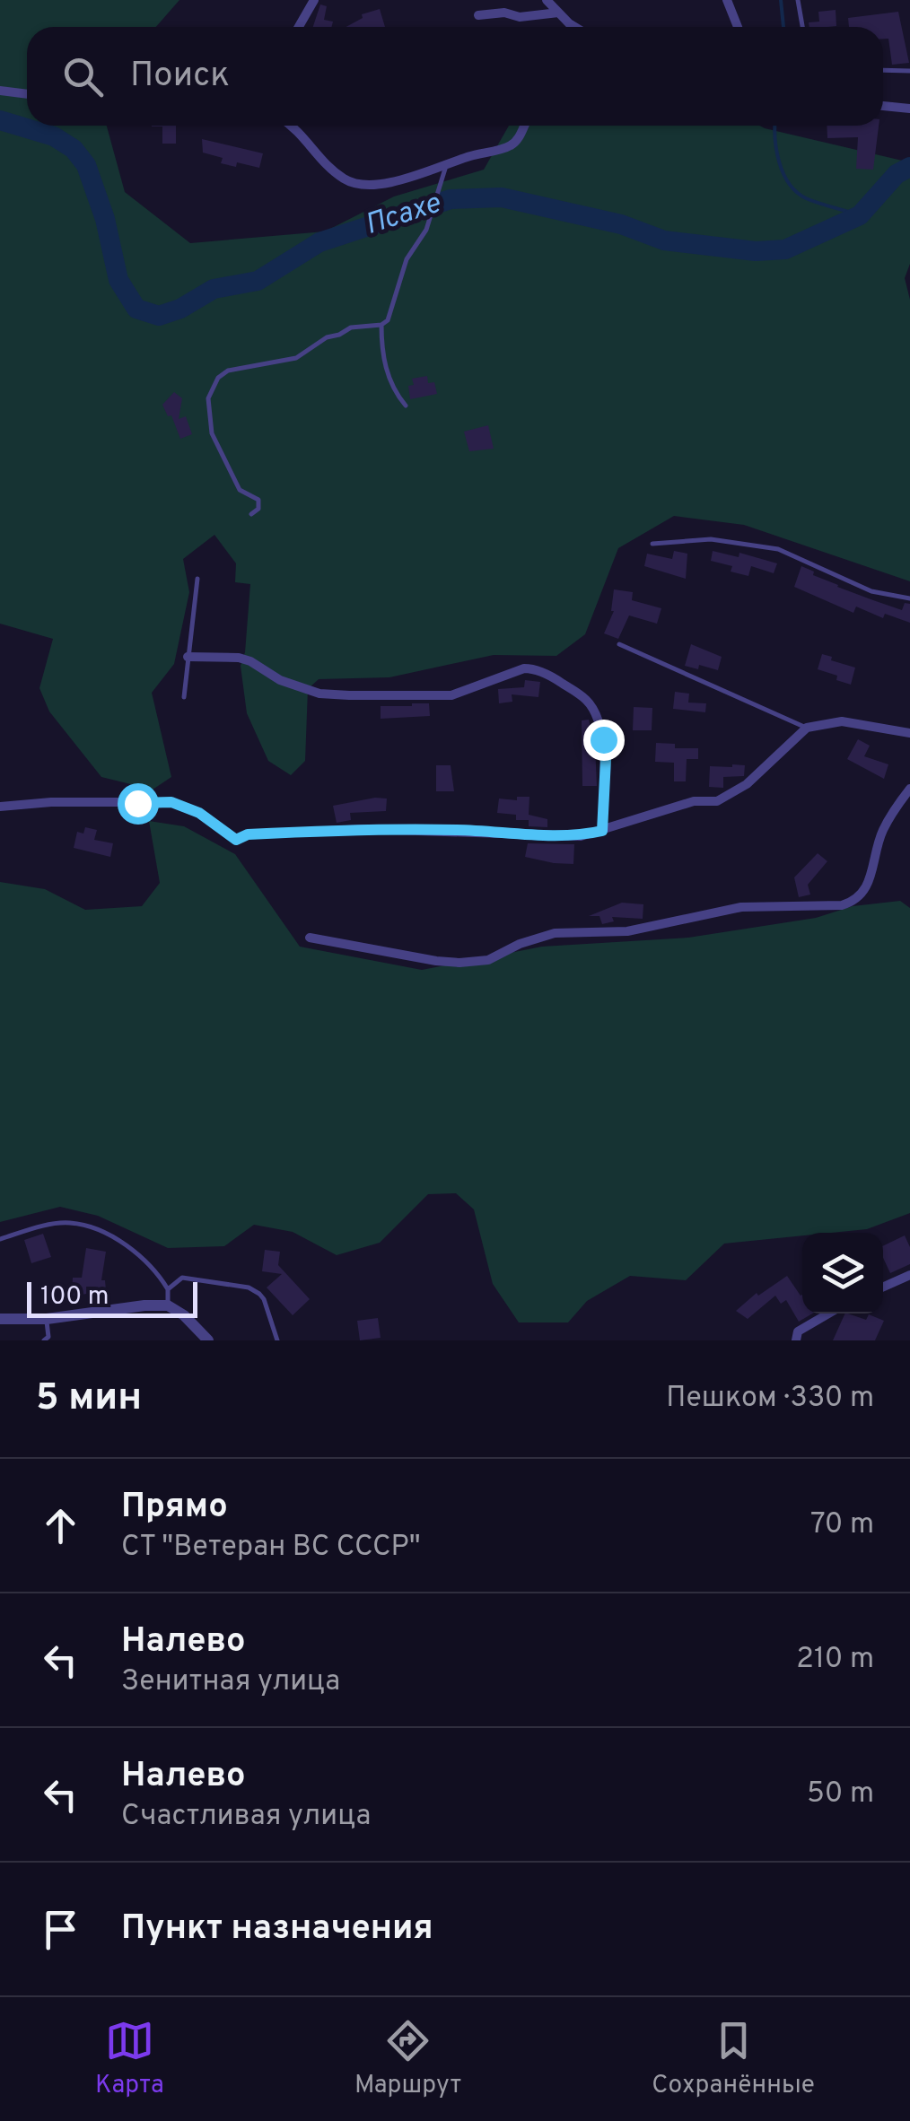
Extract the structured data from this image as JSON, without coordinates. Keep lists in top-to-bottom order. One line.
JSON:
{"water":["Псахе"],"scale_bar":"100 m","page":{"search":"Поиск","scale":"100 m","heading":["5 мин","Пешком · 330 m"],"list":[["Прямо","СТ \"Ветеран ВС СССР\"","70 m"],["Налево","Зенитная улица","210 m"],["Налево","Счастливая улица","50 m"],"Пункт назначения"],"nav":["Карта","Маршрут","Сохранённые"]}}
